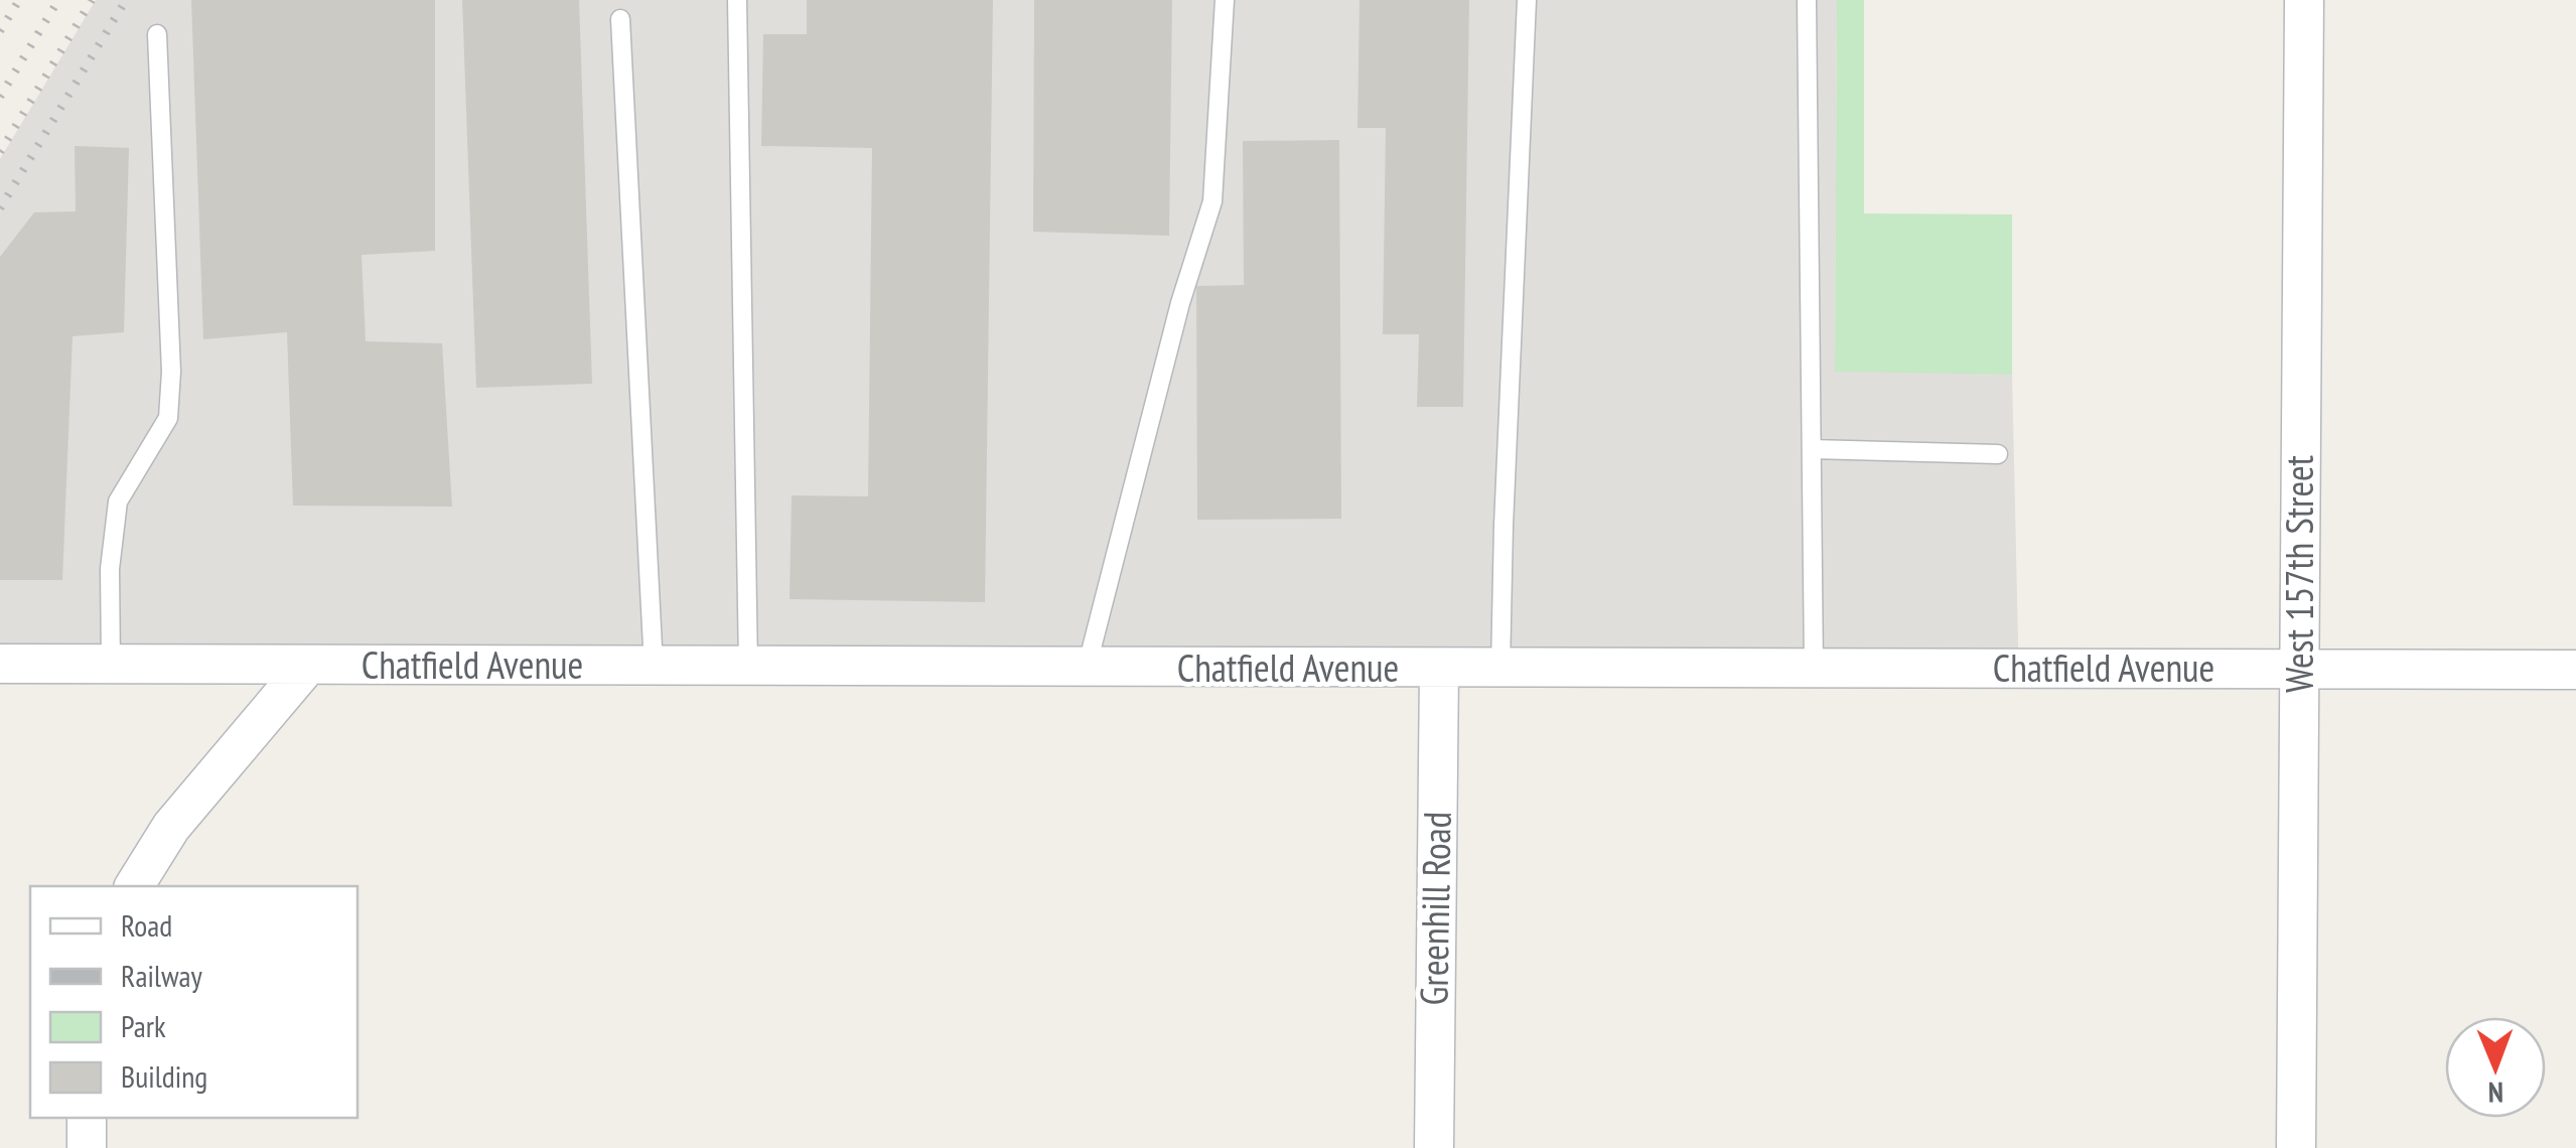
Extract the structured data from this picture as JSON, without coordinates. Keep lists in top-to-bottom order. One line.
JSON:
{"streets":{"street":["West 157th Street","Chatfield Avenue","Greenhill Road"]},"crossings":[["West 157th Street","Chatfield Avenue"],["Chatfield Avenue","Greenhill Road"]],"legend":["Road","Railway","Park","Building"],"north":"bottom"}
